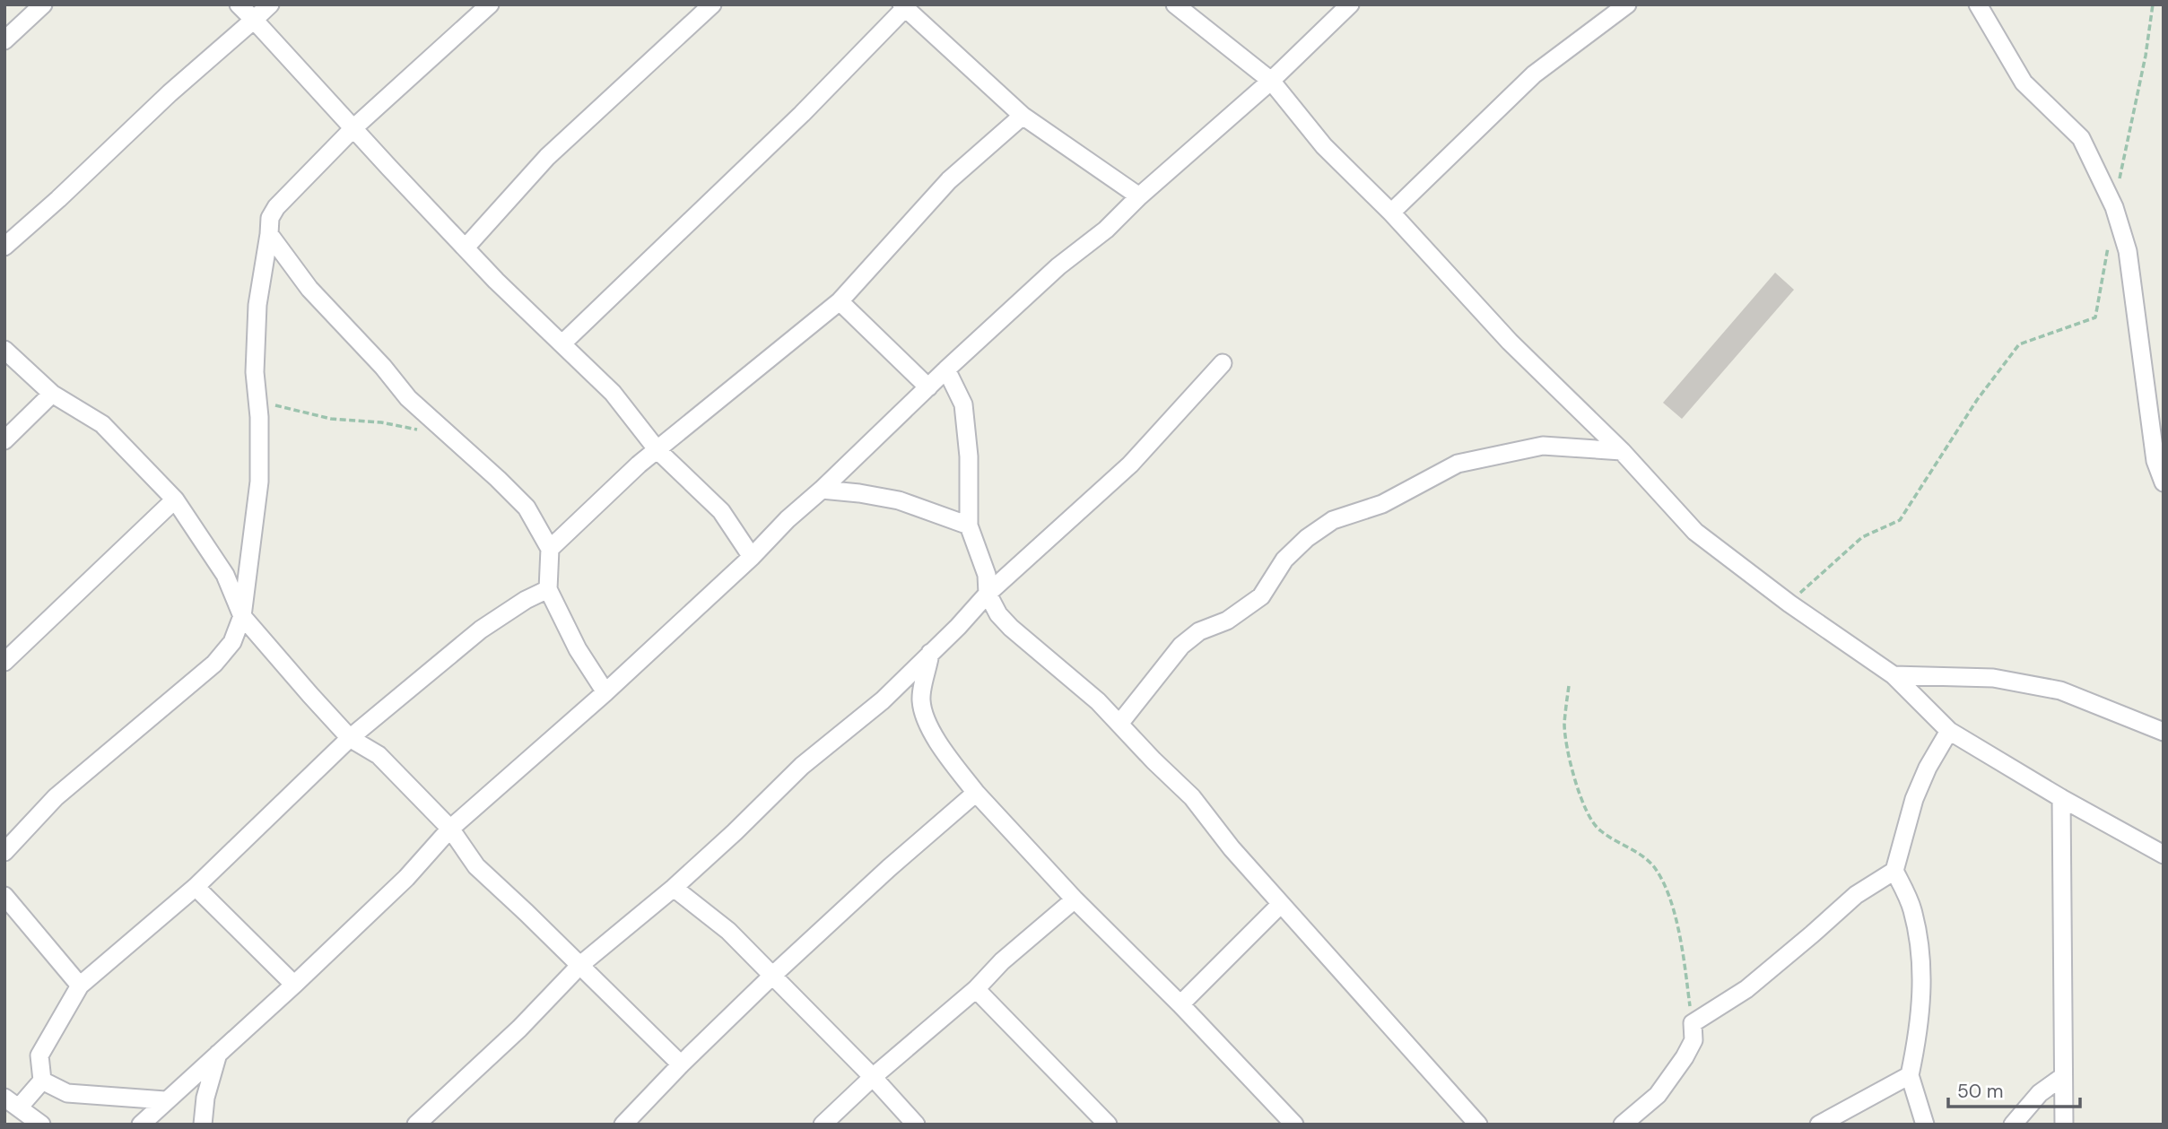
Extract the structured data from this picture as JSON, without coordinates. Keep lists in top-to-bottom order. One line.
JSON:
{"scale_bar":"50 m"}
